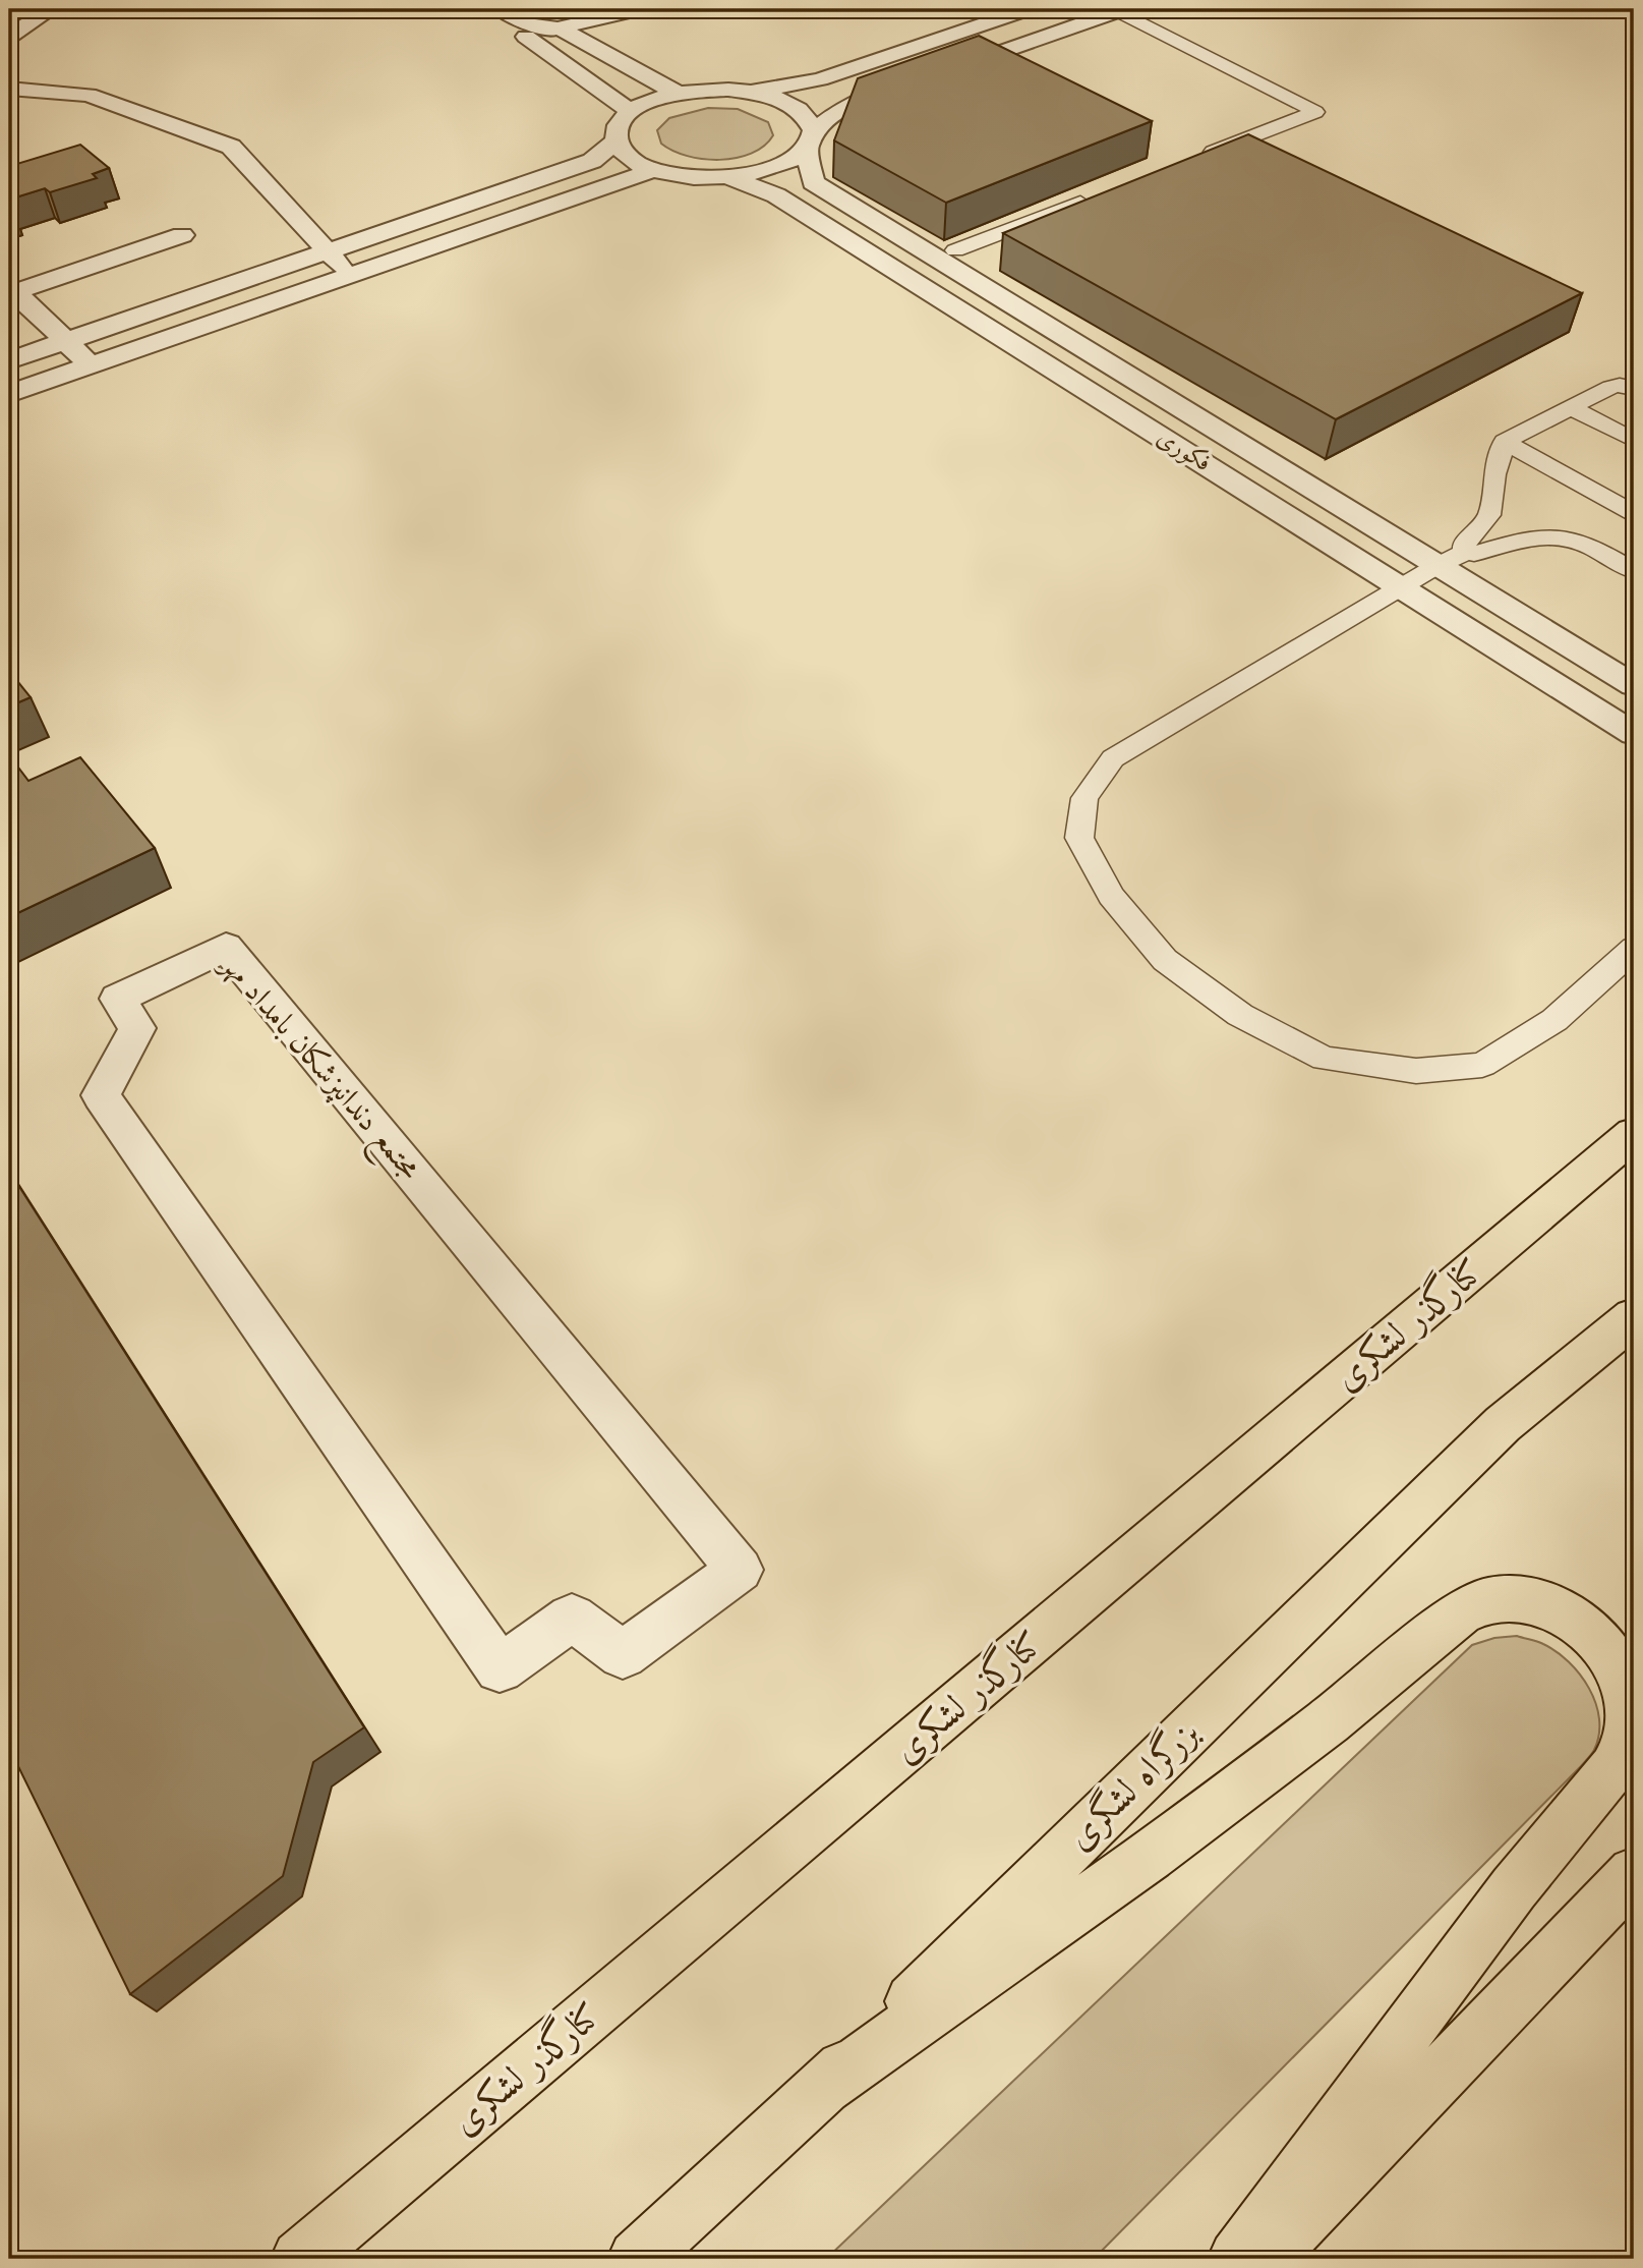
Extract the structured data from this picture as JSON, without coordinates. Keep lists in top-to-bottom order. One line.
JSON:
{"streets":{"main road":["کنارگذر لشکری","بزرگراه لشگری"],"street":["فکوری","مجتمع دندانپزشکان بامداد مهر"]}}
